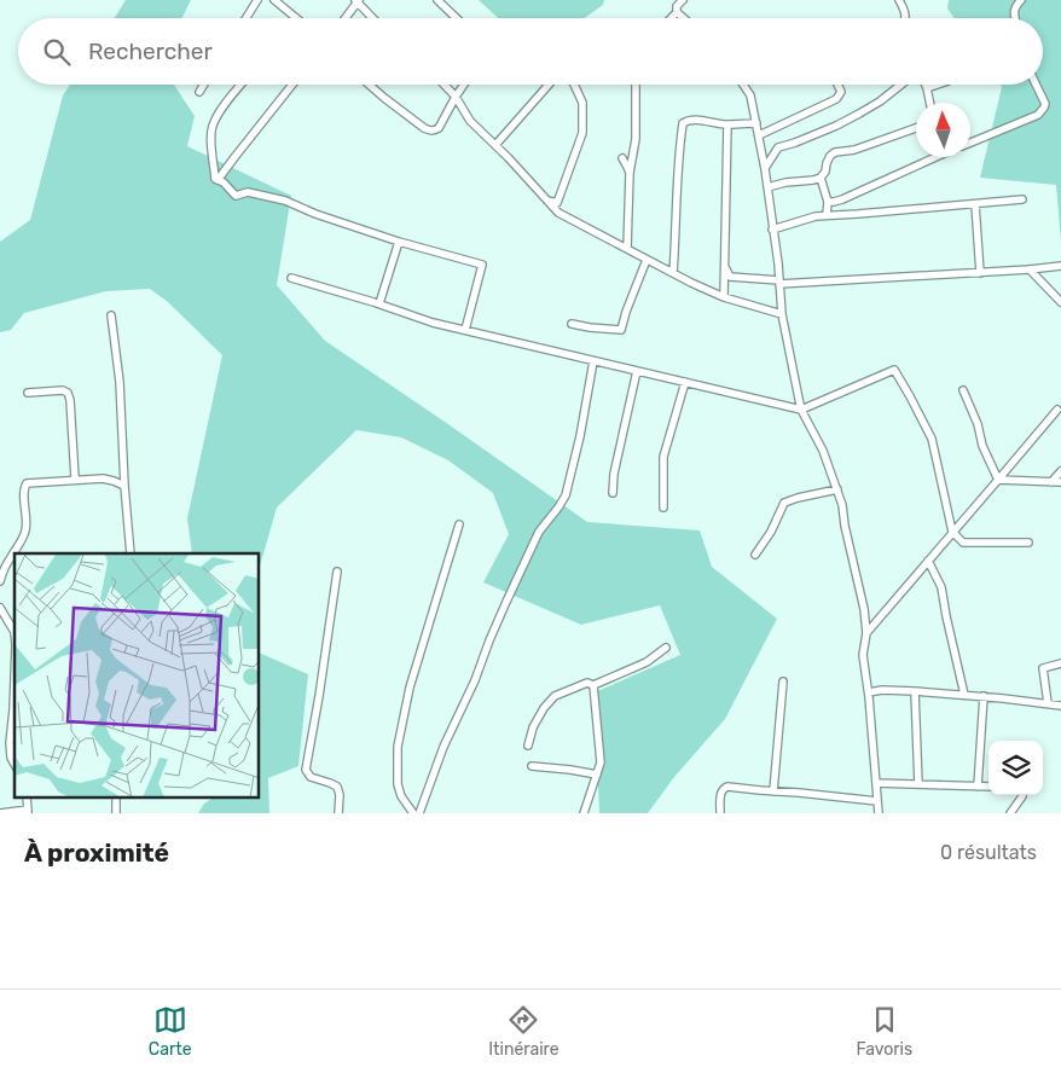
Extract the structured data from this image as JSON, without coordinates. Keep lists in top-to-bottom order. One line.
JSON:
{"north":"top","page":{"search":"Rechercher","heading":["À proximité","0 résultats"],"nav":["Carte","Itinéraire","Favoris"]}}
